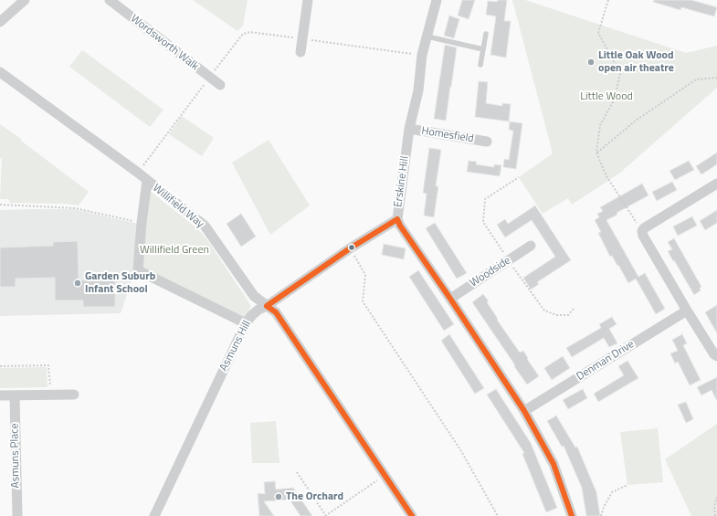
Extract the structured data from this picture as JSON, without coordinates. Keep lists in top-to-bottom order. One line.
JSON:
{"streets":{"street":["Wordsworth Walk","Homesfield","Erskine Hill","Willifield Way","Woodside","Asmuns Hill","Denman Drive","Asmuns Place"]},"crossings":[["Homesfield","Erskine Hill"],["Erskine Hill","Woodside"],["Erskine Hill","Asmuns Hill"],["Erskine Hill","Denman Drive"],["Willifield Way","Asmuns Hill"]],"parks":["Little Wood","Willifield Green"],"places":["Little Oak Wood open air theatre","Garden Suburb Infant School","The Orchard"]}
